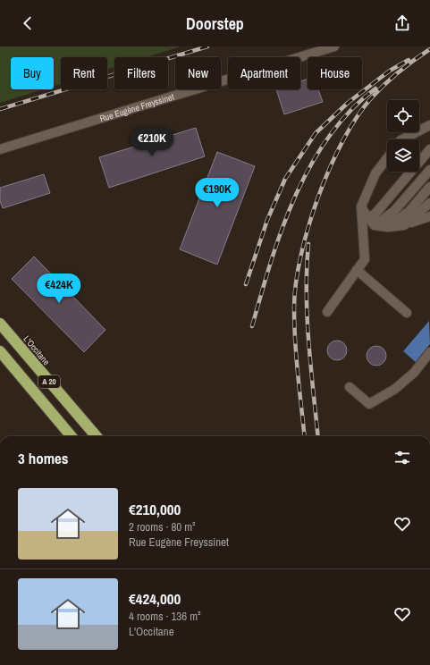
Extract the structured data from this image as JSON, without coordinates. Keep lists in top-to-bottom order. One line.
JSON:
{"streets":{"highway":["L'Occitane","A 20"],"street":["Rue Eugène Freyssinet"]},"page":{"header":"Doorstep","chip":["Buy","Rent","Filters","New","Apartment","House"],"price":["€210K","€190K","€424K"],"heading":"3 homes","list":[{"name":"€210,000","note":"2 rooms · 80 m² · Rue Eugène Freyssinet"},{"name":"€424,000","note":"4 rooms · 136 m² · L'Occitane"}]}}
